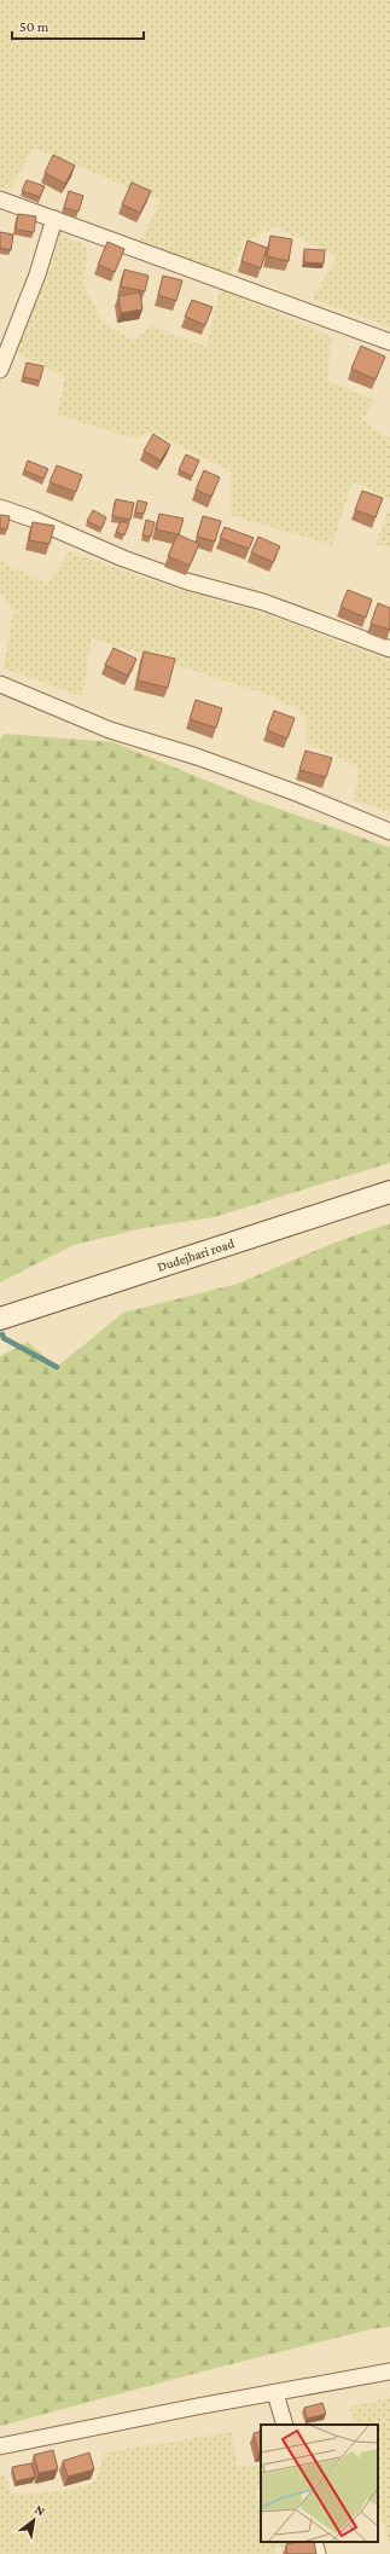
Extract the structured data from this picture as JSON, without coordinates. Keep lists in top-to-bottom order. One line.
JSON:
{"streets":{"street":["Dudejhari road"]},"scale_bar":"50 m","north":"top right"}
